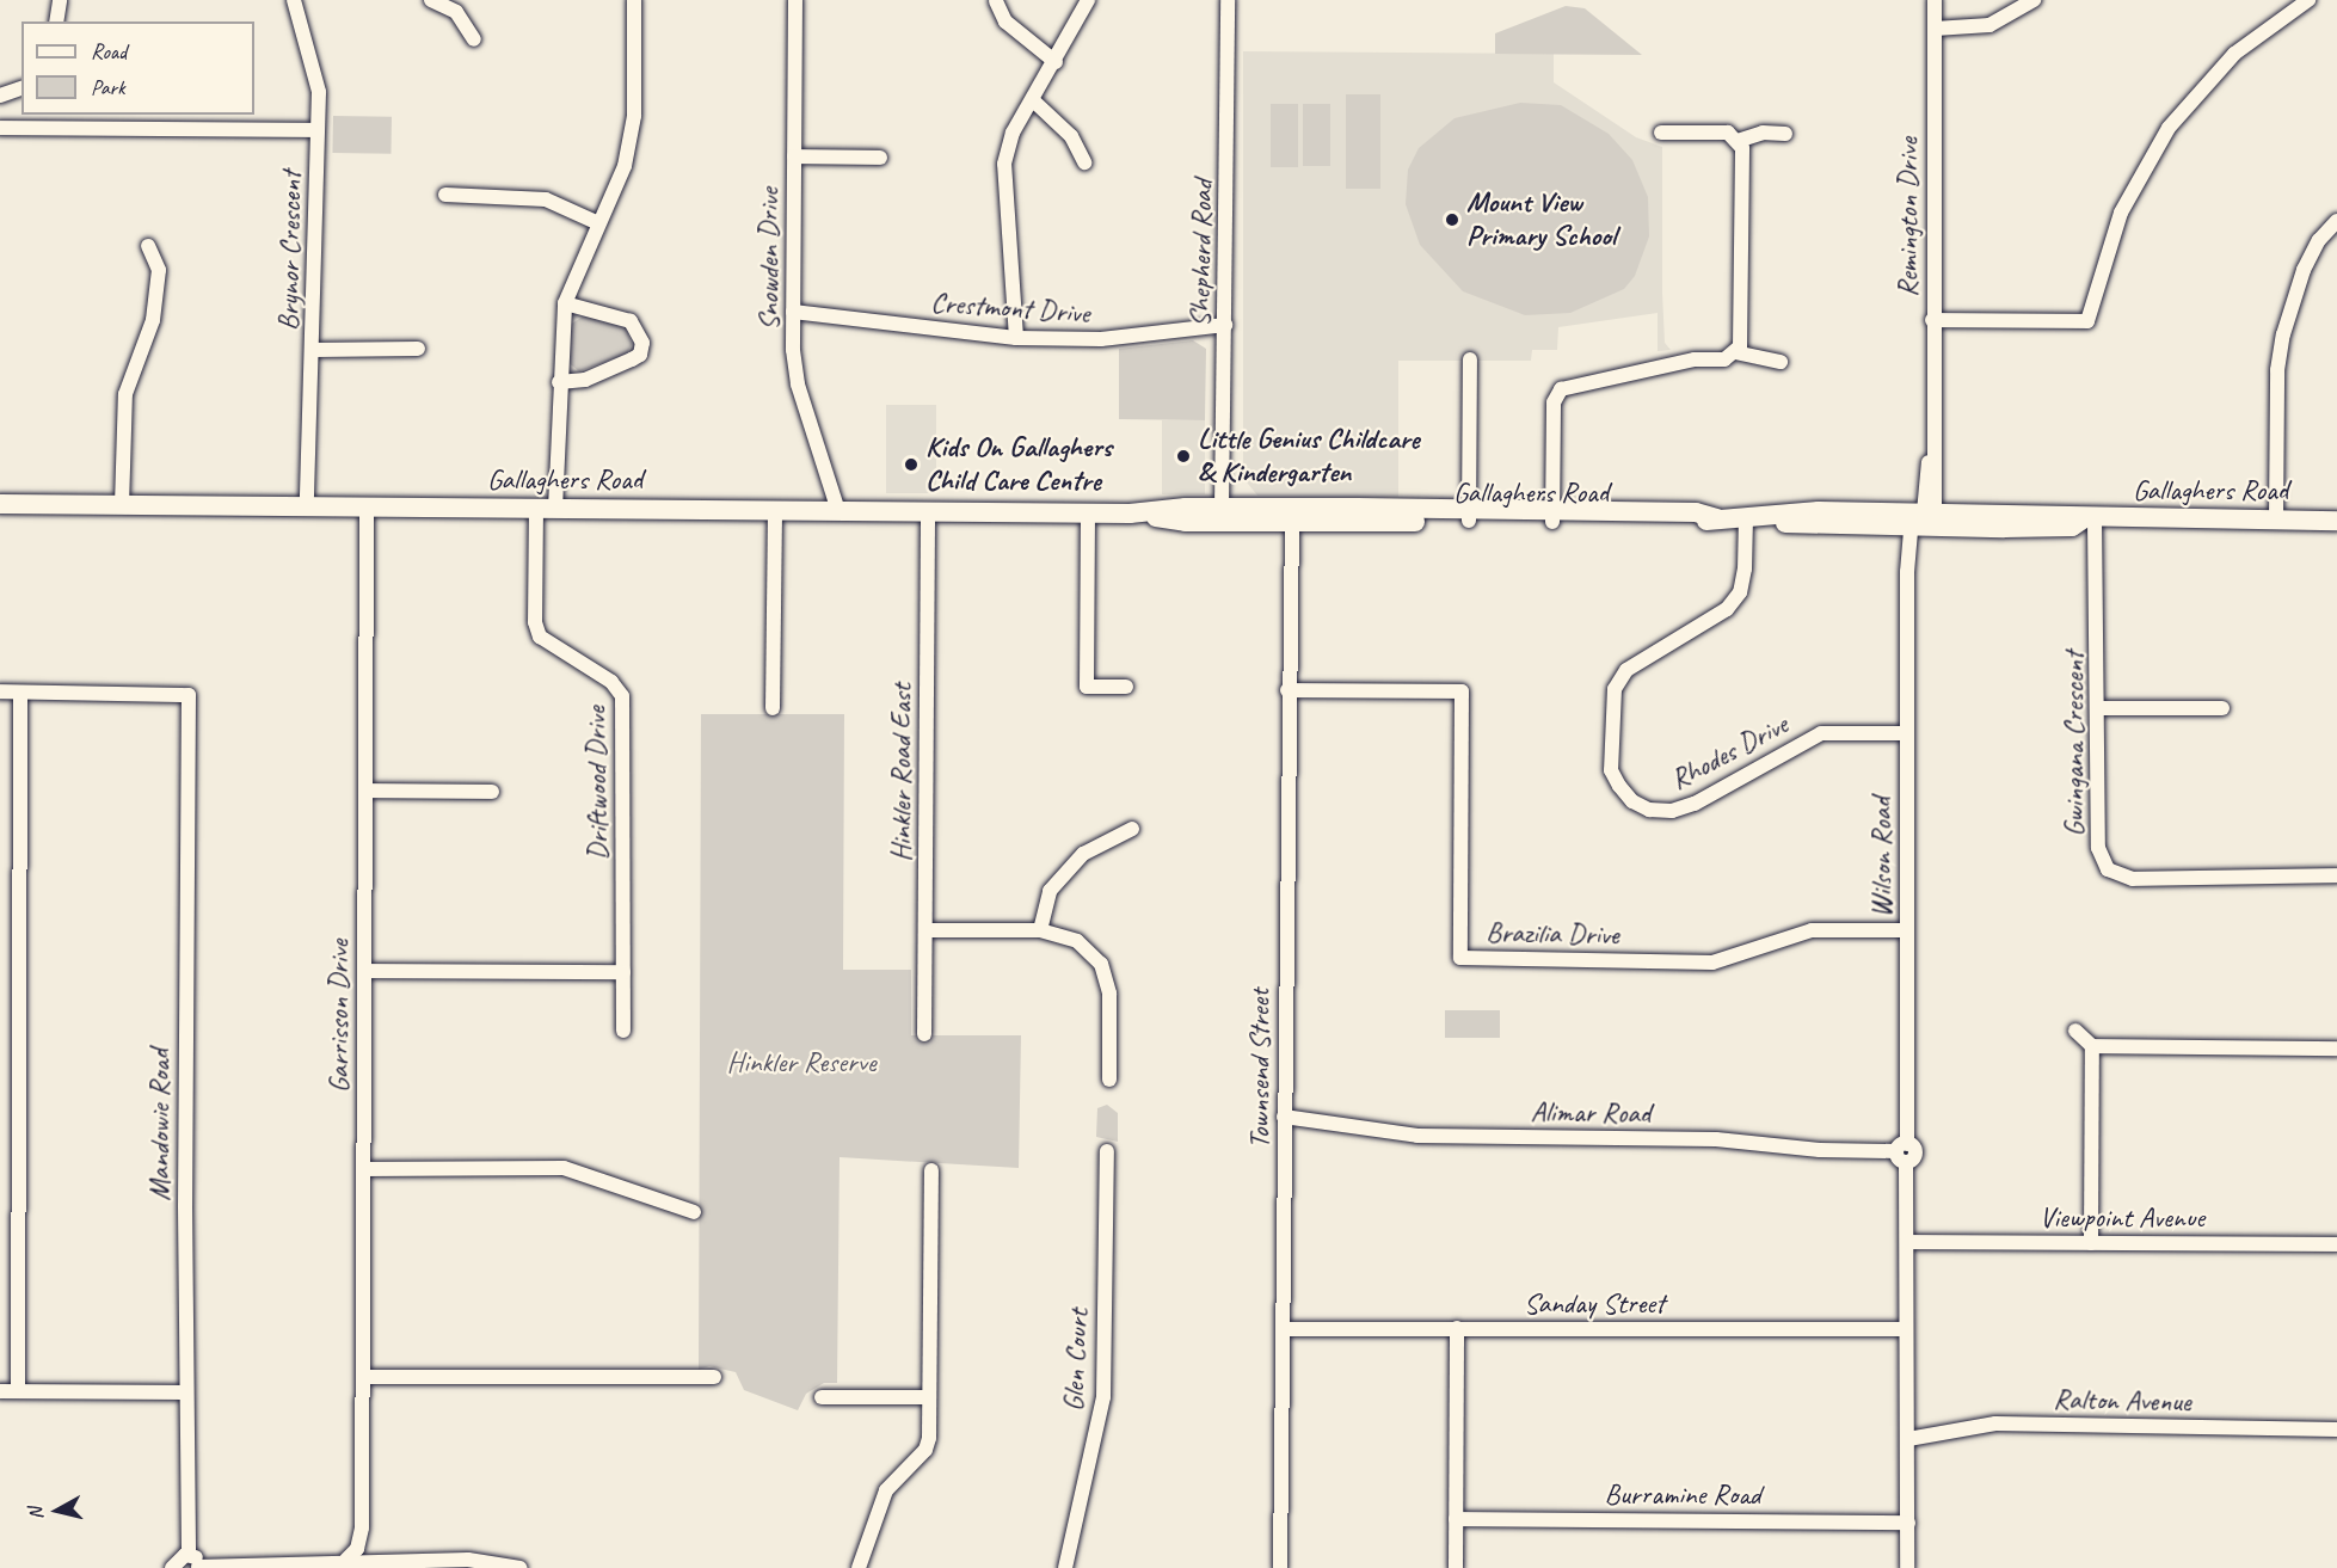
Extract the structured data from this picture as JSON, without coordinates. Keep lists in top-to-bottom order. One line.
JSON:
{"streets":{"street":["Remington Drive","Brynor Crescent","Shepherd Road","Snowden Drive","Crestmont Drive","Gallaghers Road","Gwingana Crescent","Rhodes Drive","Hinkler Road East","Driftwood Drive","Wilson Road","Brazilia Drive","Garrisson Drive","Townsend Street","Alimar Road","Mandowie Road","Viewpoint Avenue","Sanday Street","Glen Court","Ralton Avenue","Burramine Road"]},"crossings":[["Remington Drive","Gallaghers Road"],["Remington Drive","Wilson Road"],["Brynor Crescent","Gallaghers Road"],["Shepherd Road","Crestmont Drive"],["Shepherd Road","Gallaghers Road"],["Snowden Drive","Crestmont Drive"],["Snowden Drive","Gallaghers Road"],["Gallaghers Road","Gwingana Crescent"],["Gallaghers Road","Rhodes Drive"],["Gallaghers Road","Hinkler Road East"],["Gallaghers Road","Driftwood Drive"],["Gallaghers Road","Wilson Road"],["Gallaghers Road","Garrisson Drive"],["Gallaghers Road","Townsend Street"],["Rhodes Drive","Wilson Road"],["Wilson Road","Brazilia Drive"],["Wilson Road","Alimar Road"],["Wilson Road","Viewpoint Avenue"],["Wilson Road","Sanday Street"],["Wilson Road","Ralton Avenue"],["Wilson Road","Burramine Road"],["Brazilia Drive","Townsend Street"],["Townsend Street","Alimar Road"],["Townsend Street","Sanday Street"]],"parks":["Hinkler Reserve"],"places":["Mount View Primary School","Little Genius Childcare & Kindergarten","Kids On Gallaghers Child Care Centre"],"legend":["Road","Park"],"north":"left"}
